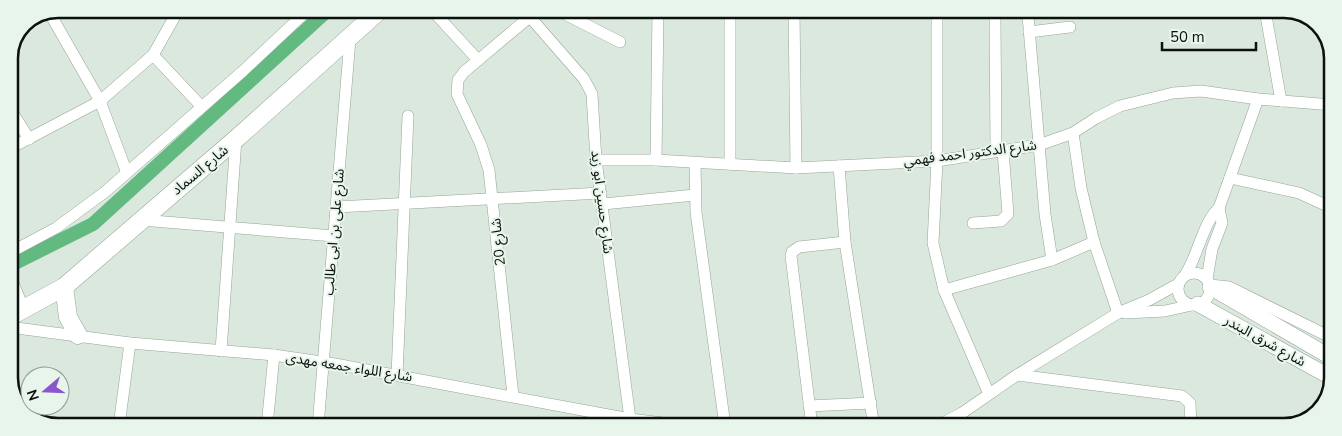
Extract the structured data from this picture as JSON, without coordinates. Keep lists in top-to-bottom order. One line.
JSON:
{"streets":{"highway":["شارع السماد"],"main road":["شارع شرق البندر"],"street":["شارع الدكتور احمد فهمي","شارع حسين ابو زيد","شارع على بن ابى طالب","شارع 20","شارع اللواء جمعه مهدى"]},"crossings":[["شارع الدكتور احمد فهمي","شارع حسين ابو زيد"],["شارع السماد","شارع على بن ابى طالب"],["شارع على بن ابى طالب","شارع اللواء جمعه مهدى"],["شارع 20","شارع اللواء جمعه مهدى"]],"scale_bar":"50 m","north":"left"}
